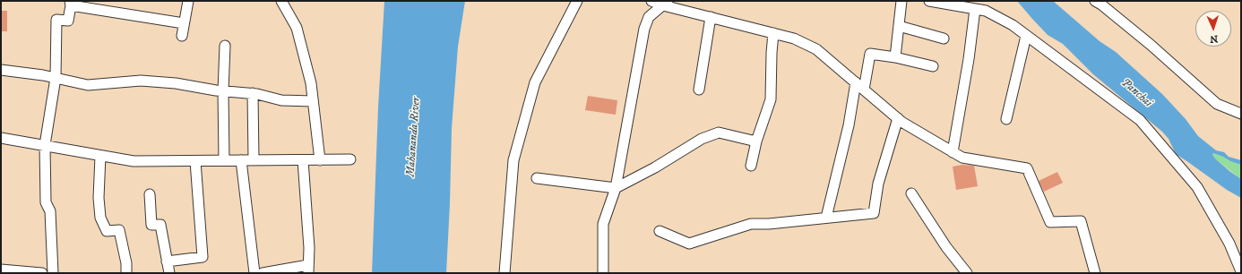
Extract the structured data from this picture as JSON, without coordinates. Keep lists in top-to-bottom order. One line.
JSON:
{"water":["Panchai","Mahananda River"],"north":"bottom"}
